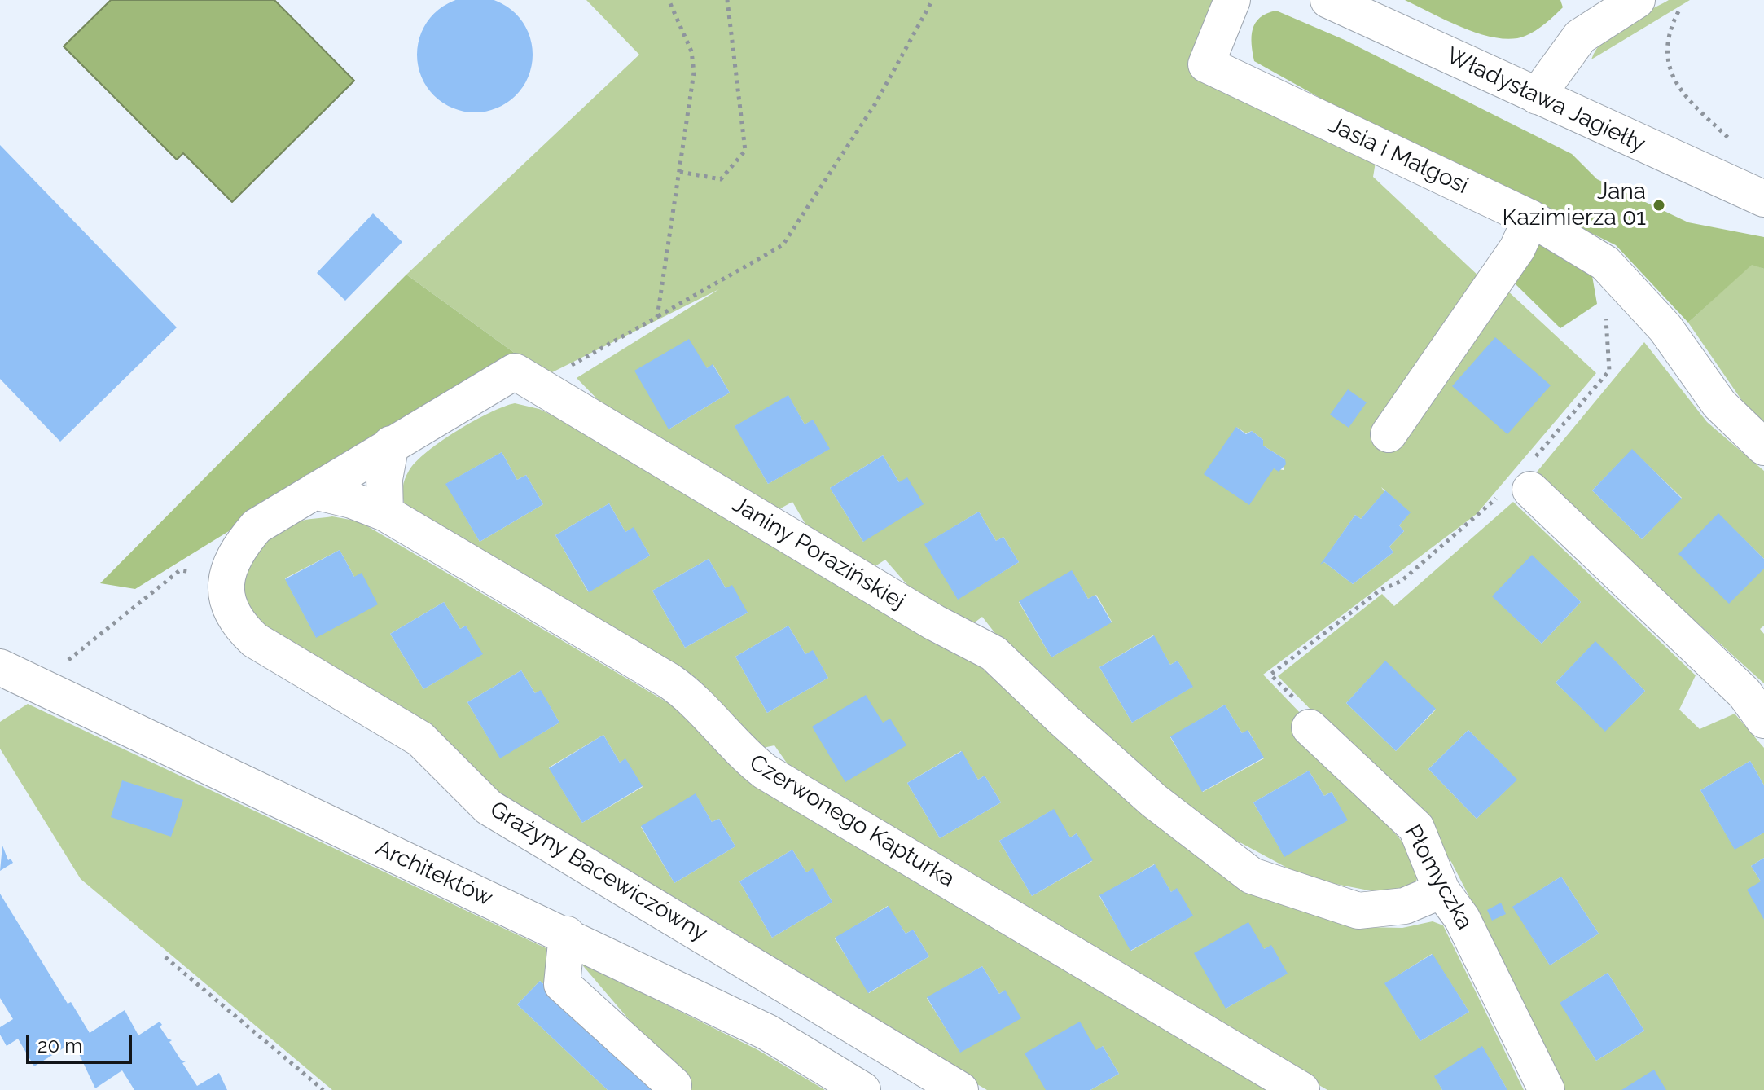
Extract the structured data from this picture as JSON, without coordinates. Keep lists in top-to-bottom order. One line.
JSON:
{"streets":{"street":["Władysława Jagiełły","Jasia i Małgosi","Janiny Porazińskiej","Czerwonego Kapturka","Grażyny Bacewiczówny","Architektów","Płomyczka"]},"crossings":[["Janiny Porazińskiej","Czerwonego Kapturka"],["Janiny Porazińskiej","Grażyny Bacewiczówny"],["Janiny Porazińskiej","Płomyczka"]],"places":["Jana Kazimierza 01"],"scale_bar":"20 m"}
